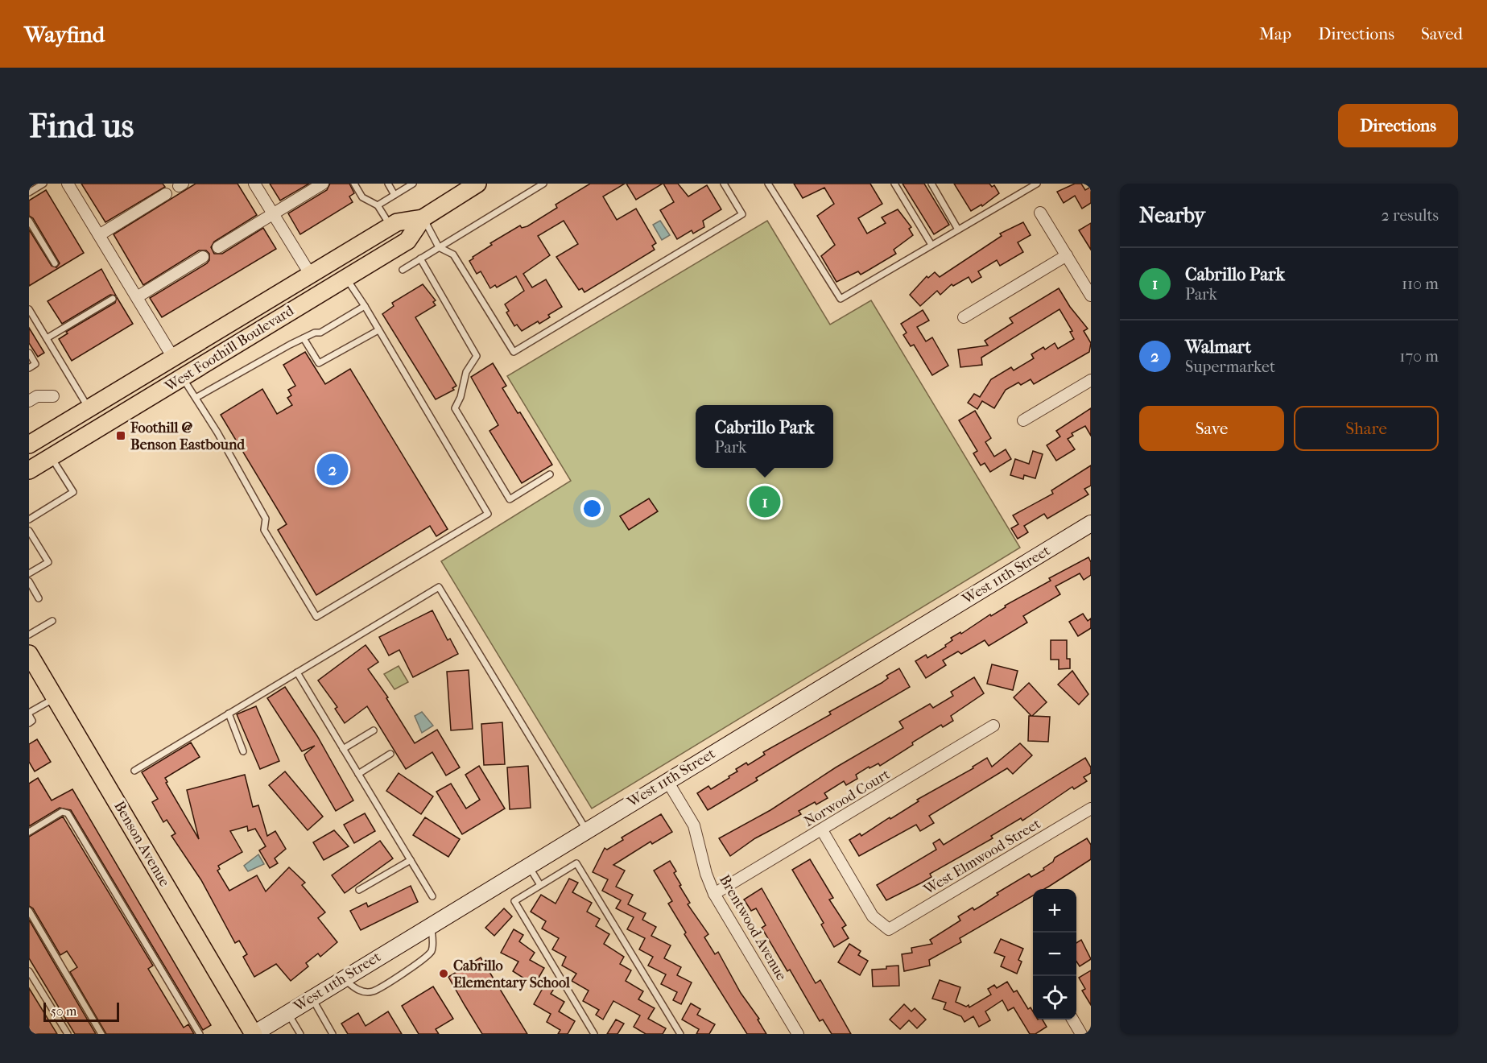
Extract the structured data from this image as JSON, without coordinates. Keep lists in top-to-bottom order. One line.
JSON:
{"streets":{"main road":["West Foothill Boulevard","Benson Avenue"],"street":["West 11th Street","Norwood Court","West Elmwood Street","Brentwood Avenue"]},"crossings":[["West 11th Street","Benson Avenue"],["West 11th Street","Brentwood Avenue"],["Norwood Court","West Elmwood Street"],["Norwood Court","Brentwood Avenue"]],"places":{"transit":["Foothill @ Benson Eastbound"],"other":["Cabrillo Elementary School"]},"scale_bar":"50 m","page":{"header":"Wayfind","nav":["Map","Directions","Saved"],"buttons":["Directions",["Save","Share"]],"title":"Find us","heading":["Nearby","2 results"],"list":[{"mark":"1","name":"Cabrillo Park","note":"Park","value":"110 m"},{"mark":"2","name":"Walmart","note":"Supermarket","value":"170 m"}],"popup":["Cabrillo Park","Park"],"pins":["2","1"],"map_buttons":["+","−"],"scale":"50 m"}}
